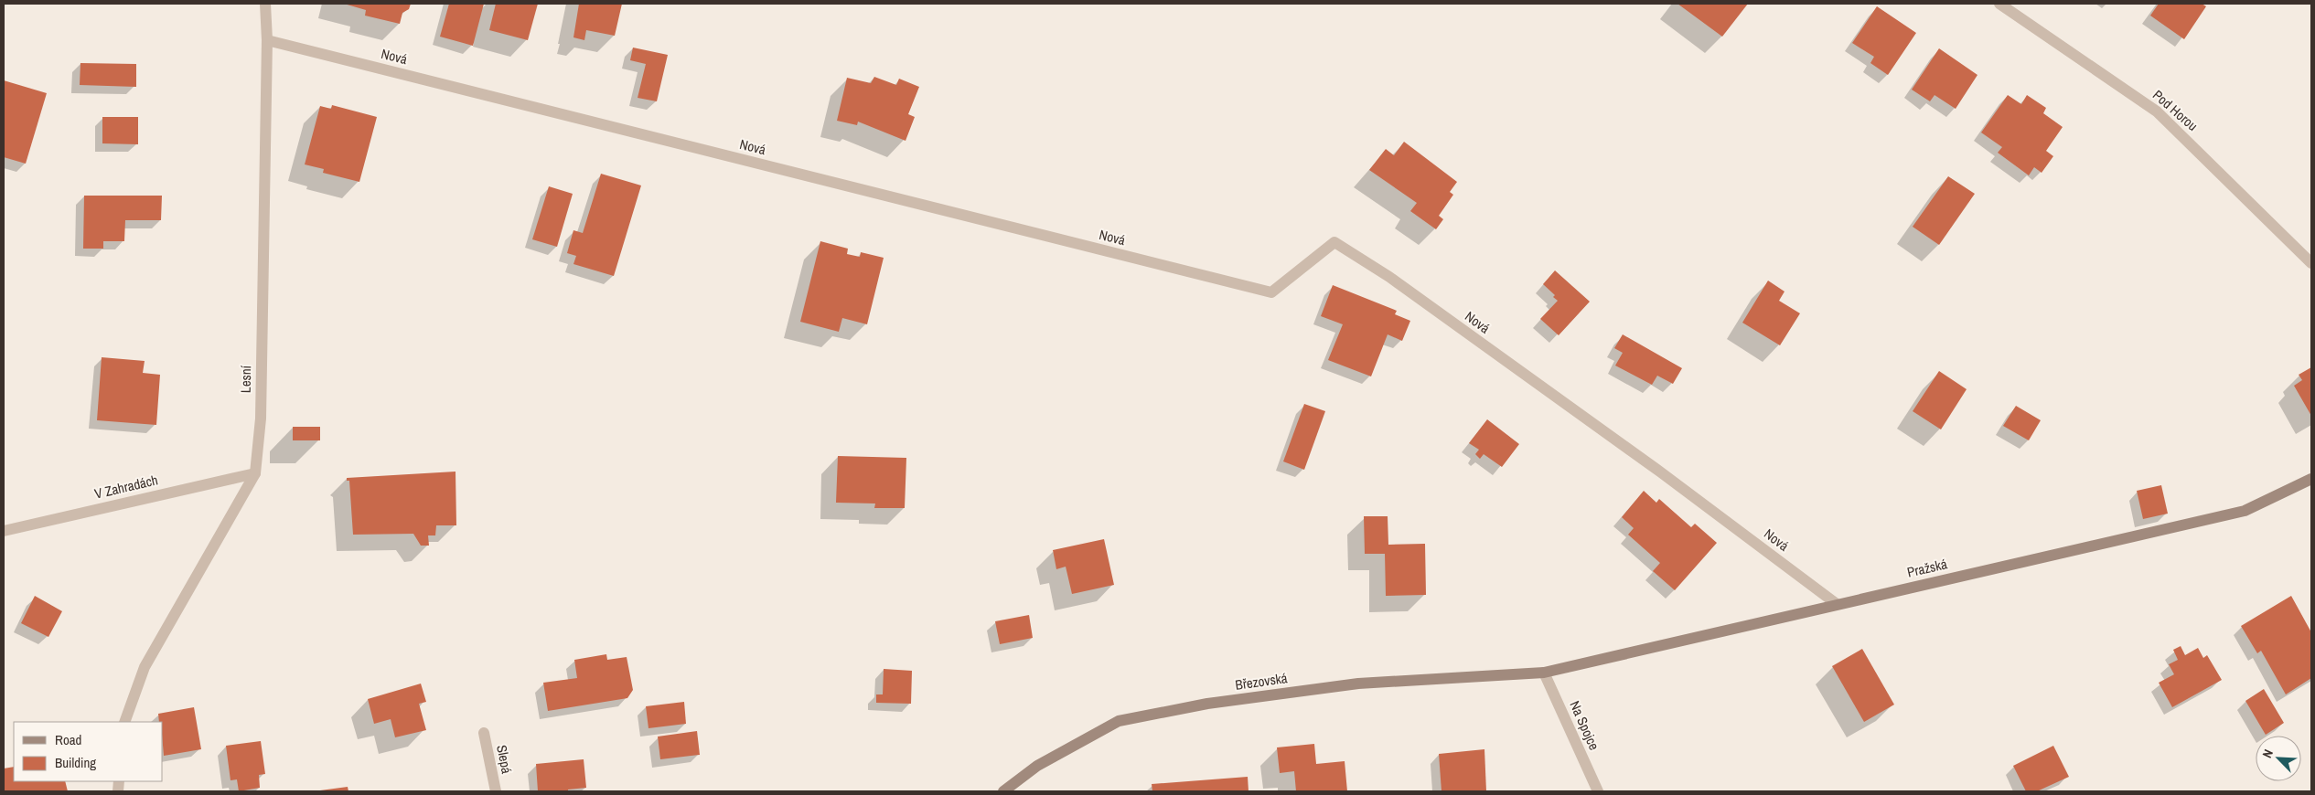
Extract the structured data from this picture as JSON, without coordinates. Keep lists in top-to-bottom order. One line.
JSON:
{"streets":{"street":["Nová","Pod Horou","Lesní","V Zahradách","Pražská","Březovská","Na Spojce","Slepá"]},"crossings":[["Nová","Lesní"],["Nová","Pražská"],["Lesní","V Zahradách"],["Pražská","Březovská"],["Pražská","Na Spojce"],["Březovská","Na Spojce"]],"legend":["Road","Building"],"north":"top left"}
